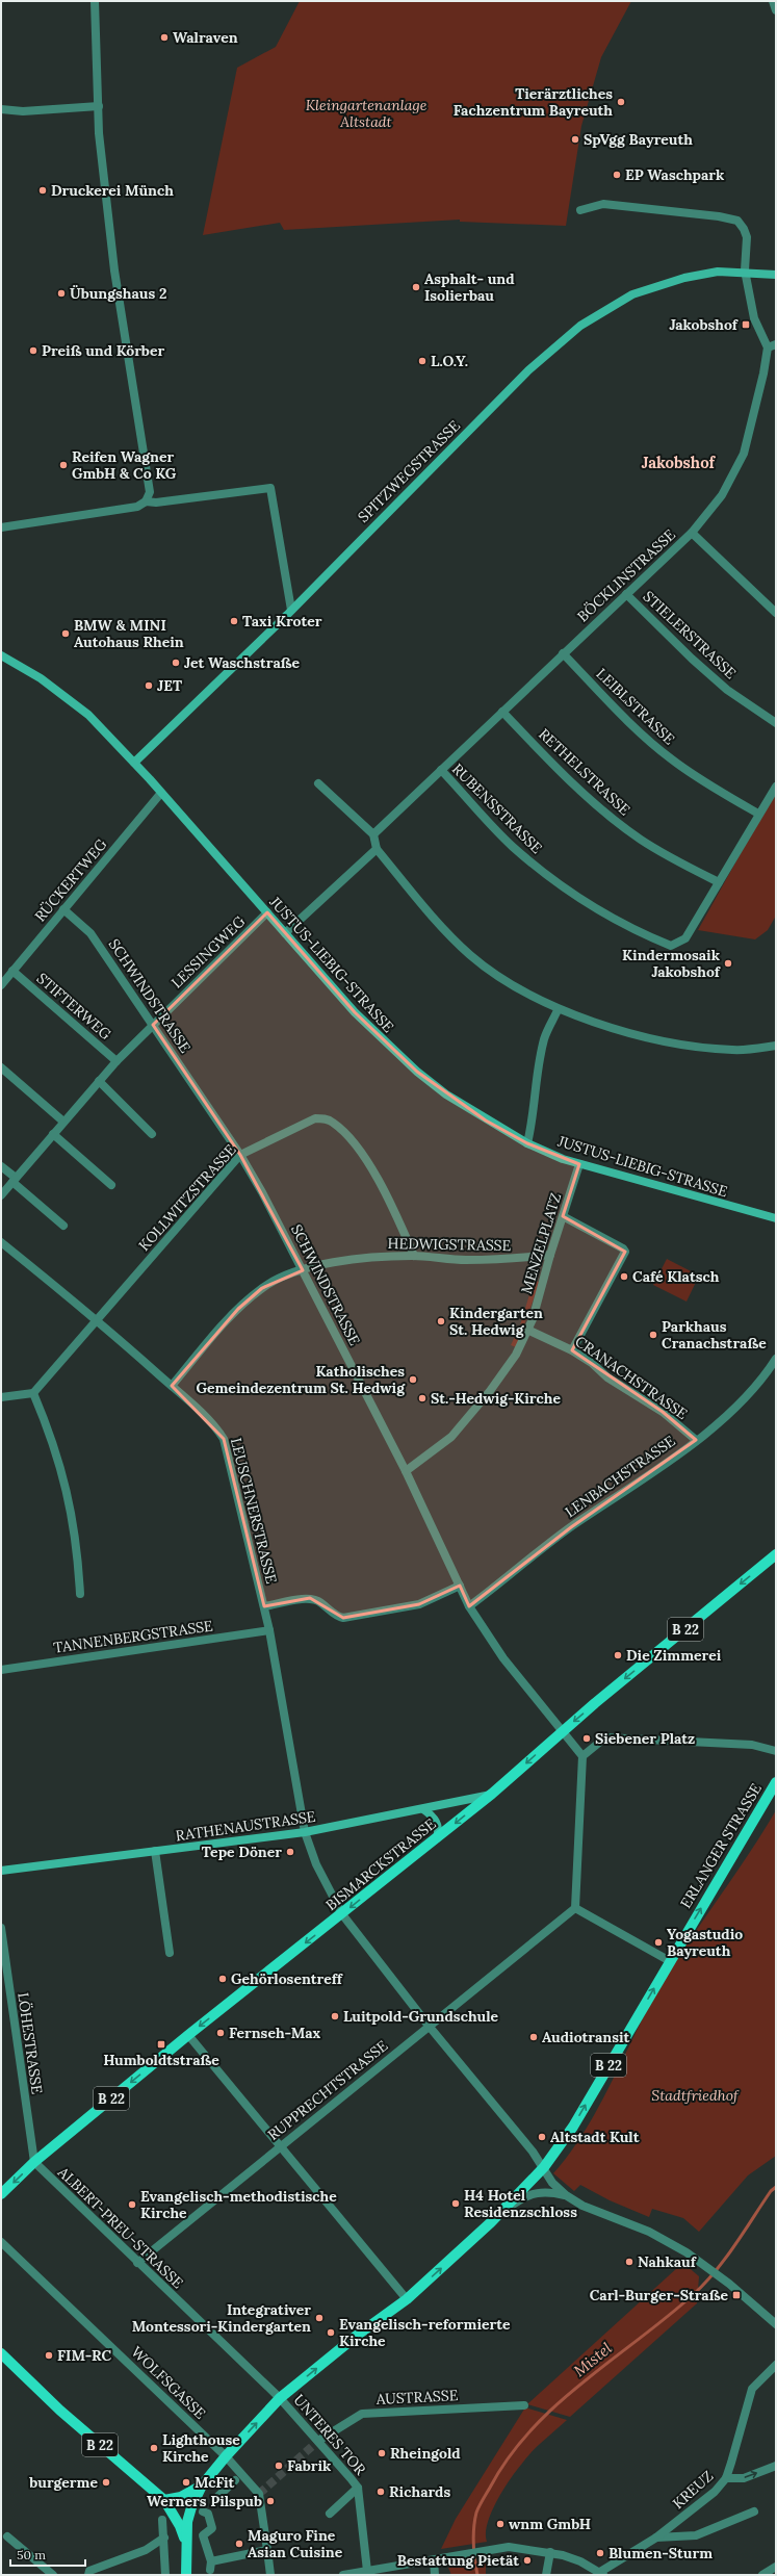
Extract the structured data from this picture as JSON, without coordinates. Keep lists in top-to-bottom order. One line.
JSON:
{"streets":{"main road":["SPITZWEGSTRASSE","JUSTUS-LIEBIG-STRASSE","B 22","RATHENAUSTRASSE","ERLANGER STRASSE","BISMARCKSTRASSE"],"street":["BÖCKLINSTRASSE","STIELERSTRASSE","LEIBLSTRASSE","RETHELSTRASSE","RUBENSSTRASSE","RÜCKERTWEG","LESSINGWEG","SCHWINDSTRASSE","STIFTERWEG","KOLLWITZSTRASSE","MENZELPLATZ","HEDWIGSTRASSE","CRANACHSTRASSE","LENBACHSTRASSE","LEUSCHNERSTRASSE","TANNENBERGSTRASSE","LÖHESTRASSE","RUPPRECHTSTRASSE","ALBERT-PREU-STRASSE","WOLFSGASSE","AUSTRASSE","UNTERES TOR","KREUZ"]},"crossings":[["SPITZWEGSTRASSE","BÖCKLINSTRASSE"],["SPITZWEGSTRASSE","JUSTUS-LIEBIG-STRASSE"],["BÖCKLINSTRASSE","STIELERSTRASSE"],["BÖCKLINSTRASSE","LEIBLSTRASSE"],["BÖCKLINSTRASSE","RETHELSTRASSE"],["BÖCKLINSTRASSE","RUBENSSTRASSE"],["RETHELSTRASSE","RUBENSSTRASSE"],["RÜCKERTWEG","JUSTUS-LIEBIG-STRASSE"],["RÜCKERTWEG","SCHWINDSTRASSE"],["RÜCKERTWEG","STIFTERWEG"],["LESSINGWEG","JUSTUS-LIEBIG-STRASSE"],["LESSINGWEG","SCHWINDSTRASSE"],["LESSINGWEG","STIFTERWEG"],["JUSTUS-LIEBIG-STRASSE","MENZELPLATZ"],["SCHWINDSTRASSE","KOLLWITZSTRASSE"],["SCHWINDSTRASSE","MENZELPLATZ"],["SCHWINDSTRASSE","HEDWIGSTRASSE"],["SCHWINDSTRASSE","LENBACHSTRASSE"],["SCHWINDSTRASSE","BISMARCKSTRASSE"],["KOLLWITZSTRASSE","HEDWIGSTRASSE"],["KOLLWITZSTRASSE","LEUSCHNERSTRASSE"],["MENZELPLATZ","HEDWIGSTRASSE"],["MENZELPLATZ","CRANACHSTRASSE"],["HEDWIGSTRASSE","LEUSCHNERSTRASSE"],["CRANACHSTRASSE","LENBACHSTRASSE"],["LEUSCHNERSTRASSE","TANNENBERGSTRASSE"],["LEUSCHNERSTRASSE","RATHENAUSTRASSE"],["LEUSCHNERSTRASSE","ERLANGER STRASSE"],["LEUSCHNERSTRASSE","BISMARCKSTRASSE"],["LEUSCHNERSTRASSE","RUPPRECHTSTRASSE"],["B 22","ERLANGER STRASSE"],["RATHENAUSTRASSE","BISMARCKSTRASSE"],["ERLANGER STRASSE","ALBERT-PREU-STRASSE"],["ERLANGER STRASSE","WOLFSGASSE"],["ERLANGER STRASSE","UNTERES TOR"],["BISMARCKSTRASSE","LÖHESTRASSE"],["BISMARCKSTRASSE","ALBERT-PREU-STRASSE"],["LÖHESTRASSE","ALBERT-PREU-STRASSE"],["RUPPRECHTSTRASSE","ALBERT-PREU-STRASSE"],["ALBERT-PREU-STRASSE","UNTERES TOR"],["AUSTRASSE","UNTERES TOR"]],"one_way":["ERLANGER STRASSE","BISMARCKSTRASSE"],"districts":["Jakobshof"],"water":["Mistel"],"parks":["Kleingartenanlage Altstadt","Stadtfriedhof"],"places":{"other":["Walraven","Tierärztliches Fachzentrum Bayreuth","SpVgg Bayreuth","EP Waschpark","Druckerei Münch","Asphalt- und Isolierbau","Übungshaus 2","Preiß und Körber","L.O.Y.","Reifen Wagner GmbH & Co KG","Taxi Kroter","BMW & MINI Autohaus Rhein","Jet Waschstraße","JET","Kindermosaik Jakobshof","Café Klatsch","Kindergarten St. Hedwig","Parkhaus Cranachstraße","Katholisches Gemeindezentrum St. Hedwig","St.-Hedwig-Kirche","Die Zimmerei","Siebener Platz","Tepe Döner","Yogastudio Bayreuth","Gehörlosentreff","Luitpold-Grundschule","Fernseh-Max","Audiotransit","Altstadt Kult","H4 Hotel Residenzschloss","Evangelisch-methodistische Kirche","Nahkauf","Integrativer Montessori-Kindergarten","Evangelisch-reformierte Kirche","FIM-RC","Lighthouse Kirche","Rheingold","Fabrik","burgerme","McFit","Richards","Werners Pilspub","wnm GmbH","Maguro Fine Asian Cuisine","Blumen-Sturm","Bestattung Pietät"],"transit":["Jakobshof","Humboldtstraße","Carl-Burger-Straße"]},"scale_bar":"50 m"}
